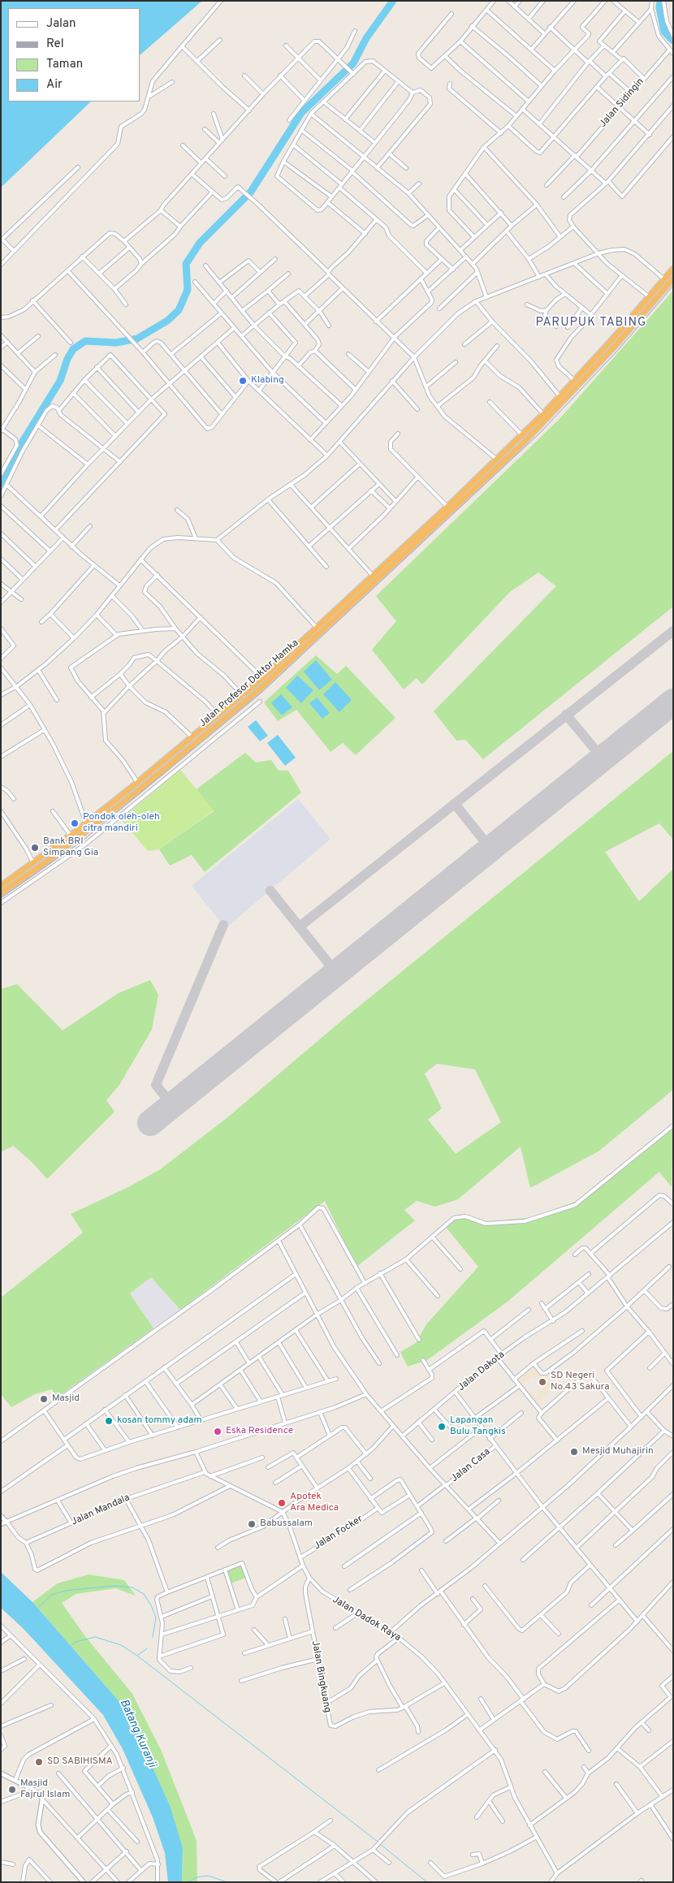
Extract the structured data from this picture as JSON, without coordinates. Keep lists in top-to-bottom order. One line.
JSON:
{"streets":{"highway":["Jalan Profesor Doktor Hamka"],"street":["Jalan Sidingin","Jalan Dakota","Jalan Casa","Jalan Mandala","Jalan Focker","Jalan Dadok Raya","Jalan Bingkuang"]},"crossings":[["Jalan Focker","Jalan Dadok Raya"],["Jalan Dadok Raya","Jalan Bingkuang"]],"districts":["PARUPUK TABING"],"water":["Batang Kuranji"],"places":["Klabing","Pondok oleh-oleh citra mandiri","Bank BRI Simpang Gia","SD Negeri No.43 Sakura","Masjid","kosan tommy adam","Lapangan Bulu Tangkis","Eska Residence","Mesjid Muhajirin","Apotek Ara Medica","Babussalam","SD SABIHISMA","Masjid Fajrul Islam"],"legend":["Jalan","Rel","Taman","Air"]}
